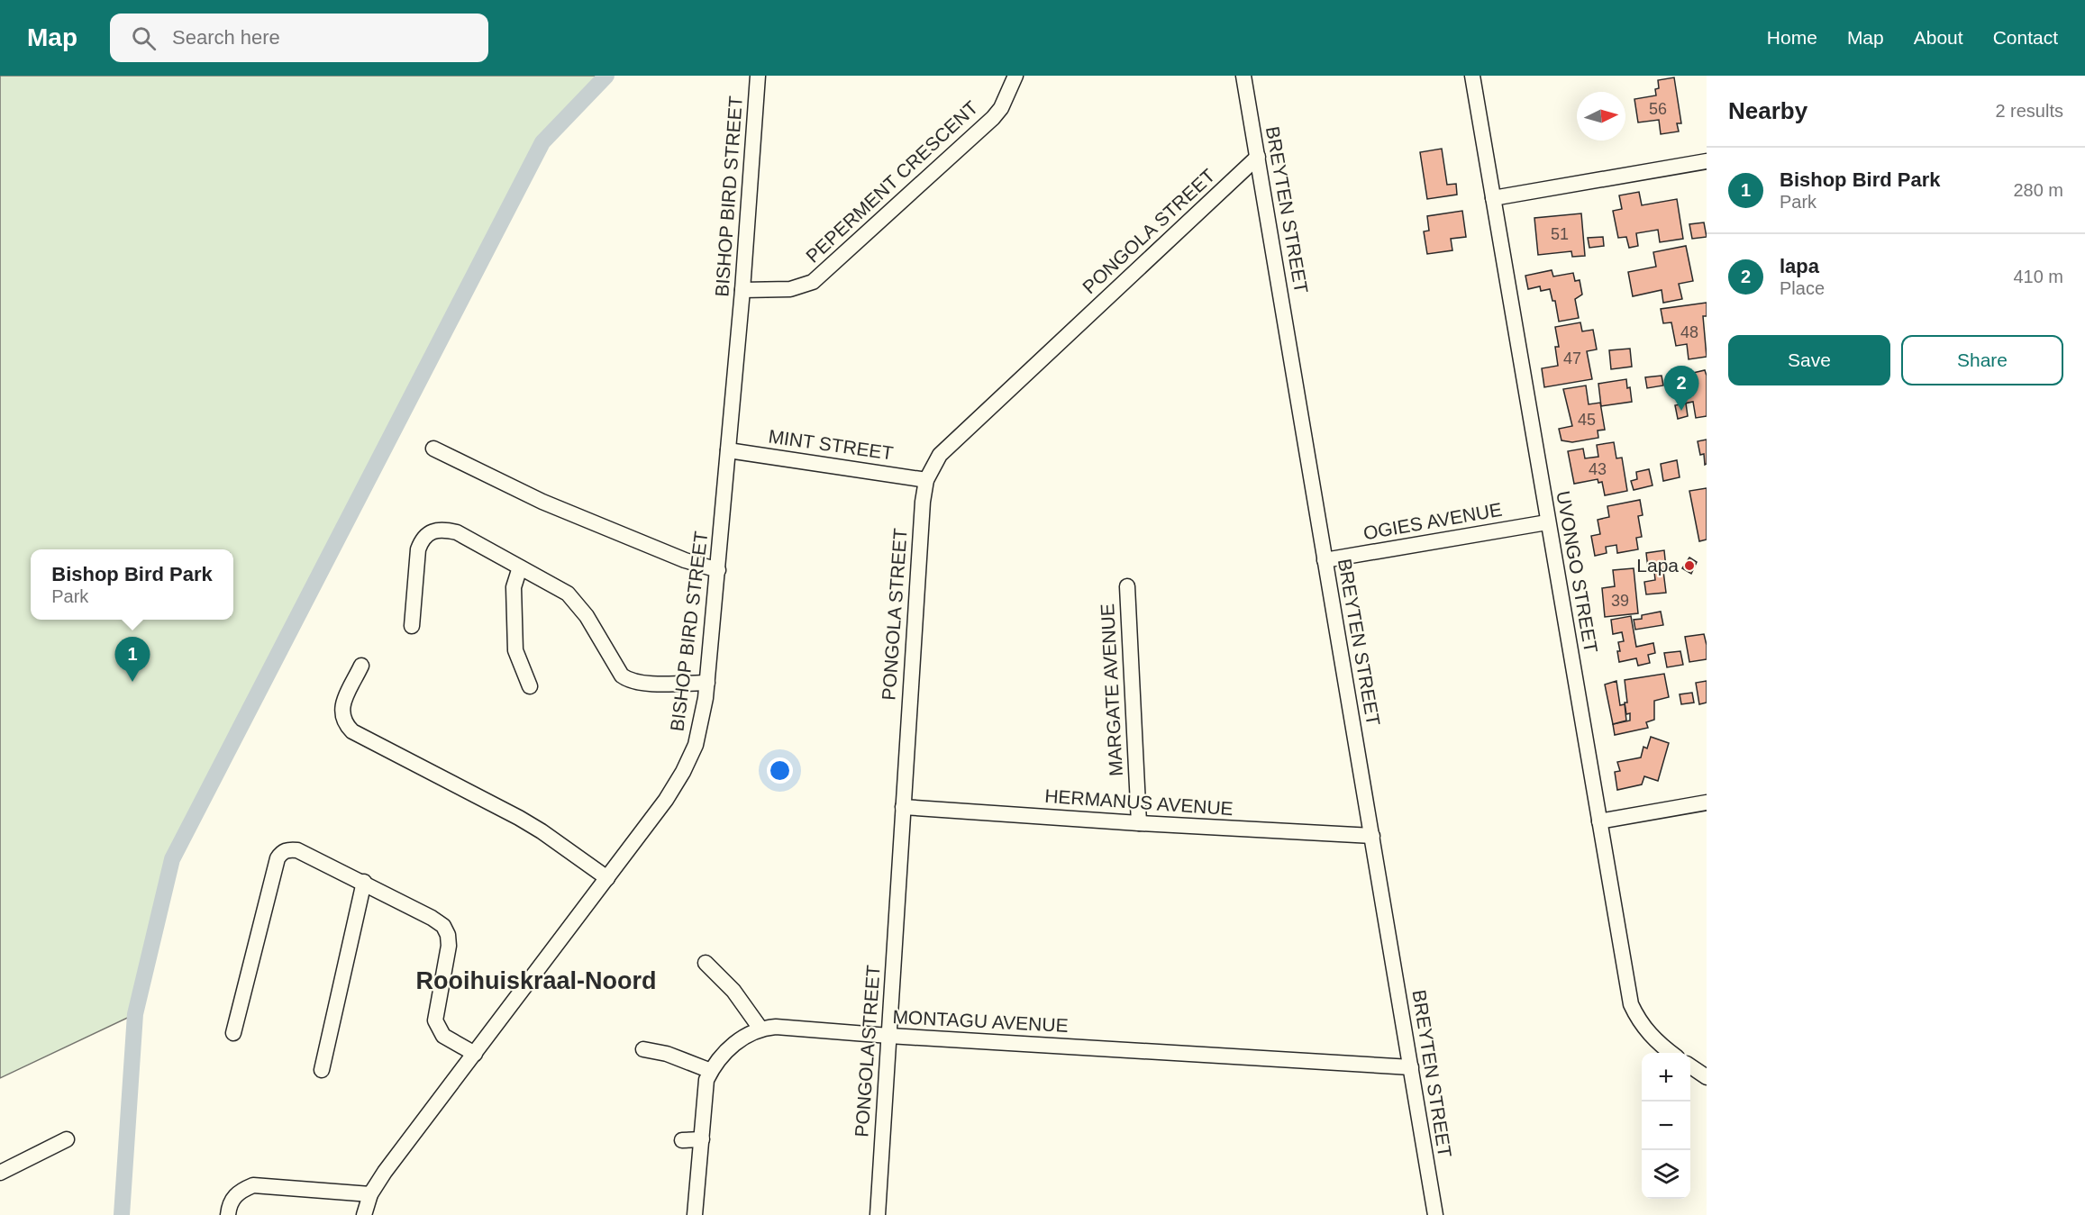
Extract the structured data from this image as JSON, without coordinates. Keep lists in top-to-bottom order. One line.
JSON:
{"streets":{"street":["PEPERMENT CRESCENT","BISHOP BIRD STREET","BREYTEN STREET","PONGOLA STREET","MINT STREET","OGIES AVENUE","UVONGO STREET","MARGATE AVENUE","HERMANUS AVENUE","MONTAGU AVENUE"]},"crossings":[["PEPERMENT CRESCENT","BISHOP BIRD STREET"],["BISHOP BIRD STREET","MINT STREET"],["BREYTEN STREET","PONGOLA STREET"],["BREYTEN STREET","OGIES AVENUE"],["BREYTEN STREET","HERMANUS AVENUE"],["BREYTEN STREET","MONTAGU AVENUE"],["PONGOLA STREET","MINT STREET"],["PONGOLA STREET","HERMANUS AVENUE"],["PONGOLA STREET","MONTAGU AVENUE"],["OGIES AVENUE","UVONGO STREET"],["MARGATE AVENUE","HERMANUS AVENUE"]],"districts":["Rooihuiskraal-Noord"],"places":["Lapa"],"house_numbers":["56","51","48","47","45","43","39"],"north":"right","page":{"header":"Map","search":"Search here","nav":["Home","Map","About","Contact"],"heading":["Nearby","2 results"],"list":[{"mark":"1","name":"Bishop Bird Park","note":"Park","value":"280 m"},{"mark":"2","name":"lapa","note":"Place","value":"410 m"}],"buttons":["Save","Share"],"pins":["2","1"],"popup":["Bishop Bird Park","Park"],"map_buttons":["+","−"]}}
